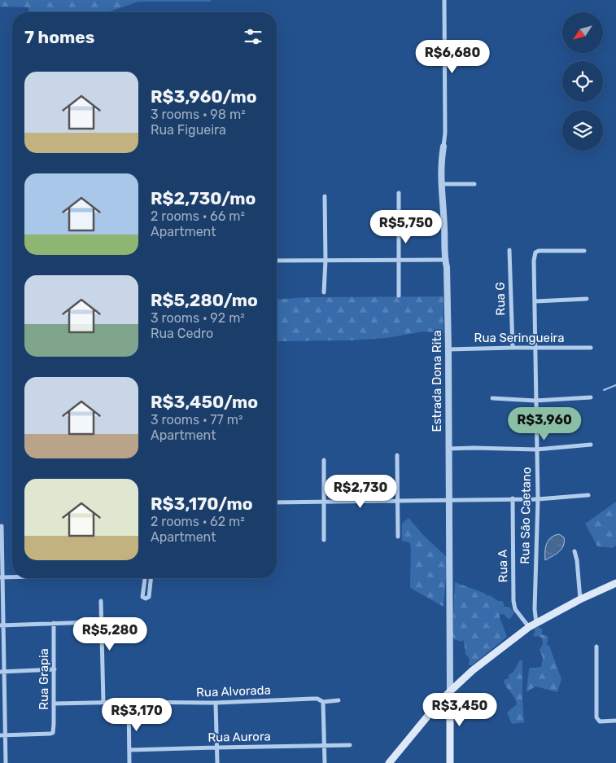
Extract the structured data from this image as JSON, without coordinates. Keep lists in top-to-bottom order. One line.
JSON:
{"streets":{"main road":["Estrada Dona Rita"],"street":["Rua G","Rua Seringueira","Rua São Caetano","Rua A","Rua Grapia","Rua Alvorada","Rua Aurora"]},"crossings":[["Rua G","Rua Seringueira"],["Rua Seringueira","Estrada Dona Rita"],["Rua Seringueira","Rua São Caetano"],["Rua Grapia","Rua Alvorada"]],"north":"bottom left","page":{"heading":"7 homes","price":["R$6,680","R$5,750","R$3,960","R$2,730","R$5,280","R$3,450","R$3,170"],"list":[{"name":"R$3,960/mo","note":"3 rooms · 98 m² · Rua Figueira"},{"name":"R$2,730/mo","note":"2 rooms · 66 m² · Apartment"},{"name":"R$5,280/mo","note":"3 rooms · 92 m² · Rua Cedro"},{"name":"R$3,450/mo","note":"3 rooms · 77 m² · Apartment"},{"name":"R$3,170/mo","note":"2 rooms · 62 m² · Apartment"}]}}
